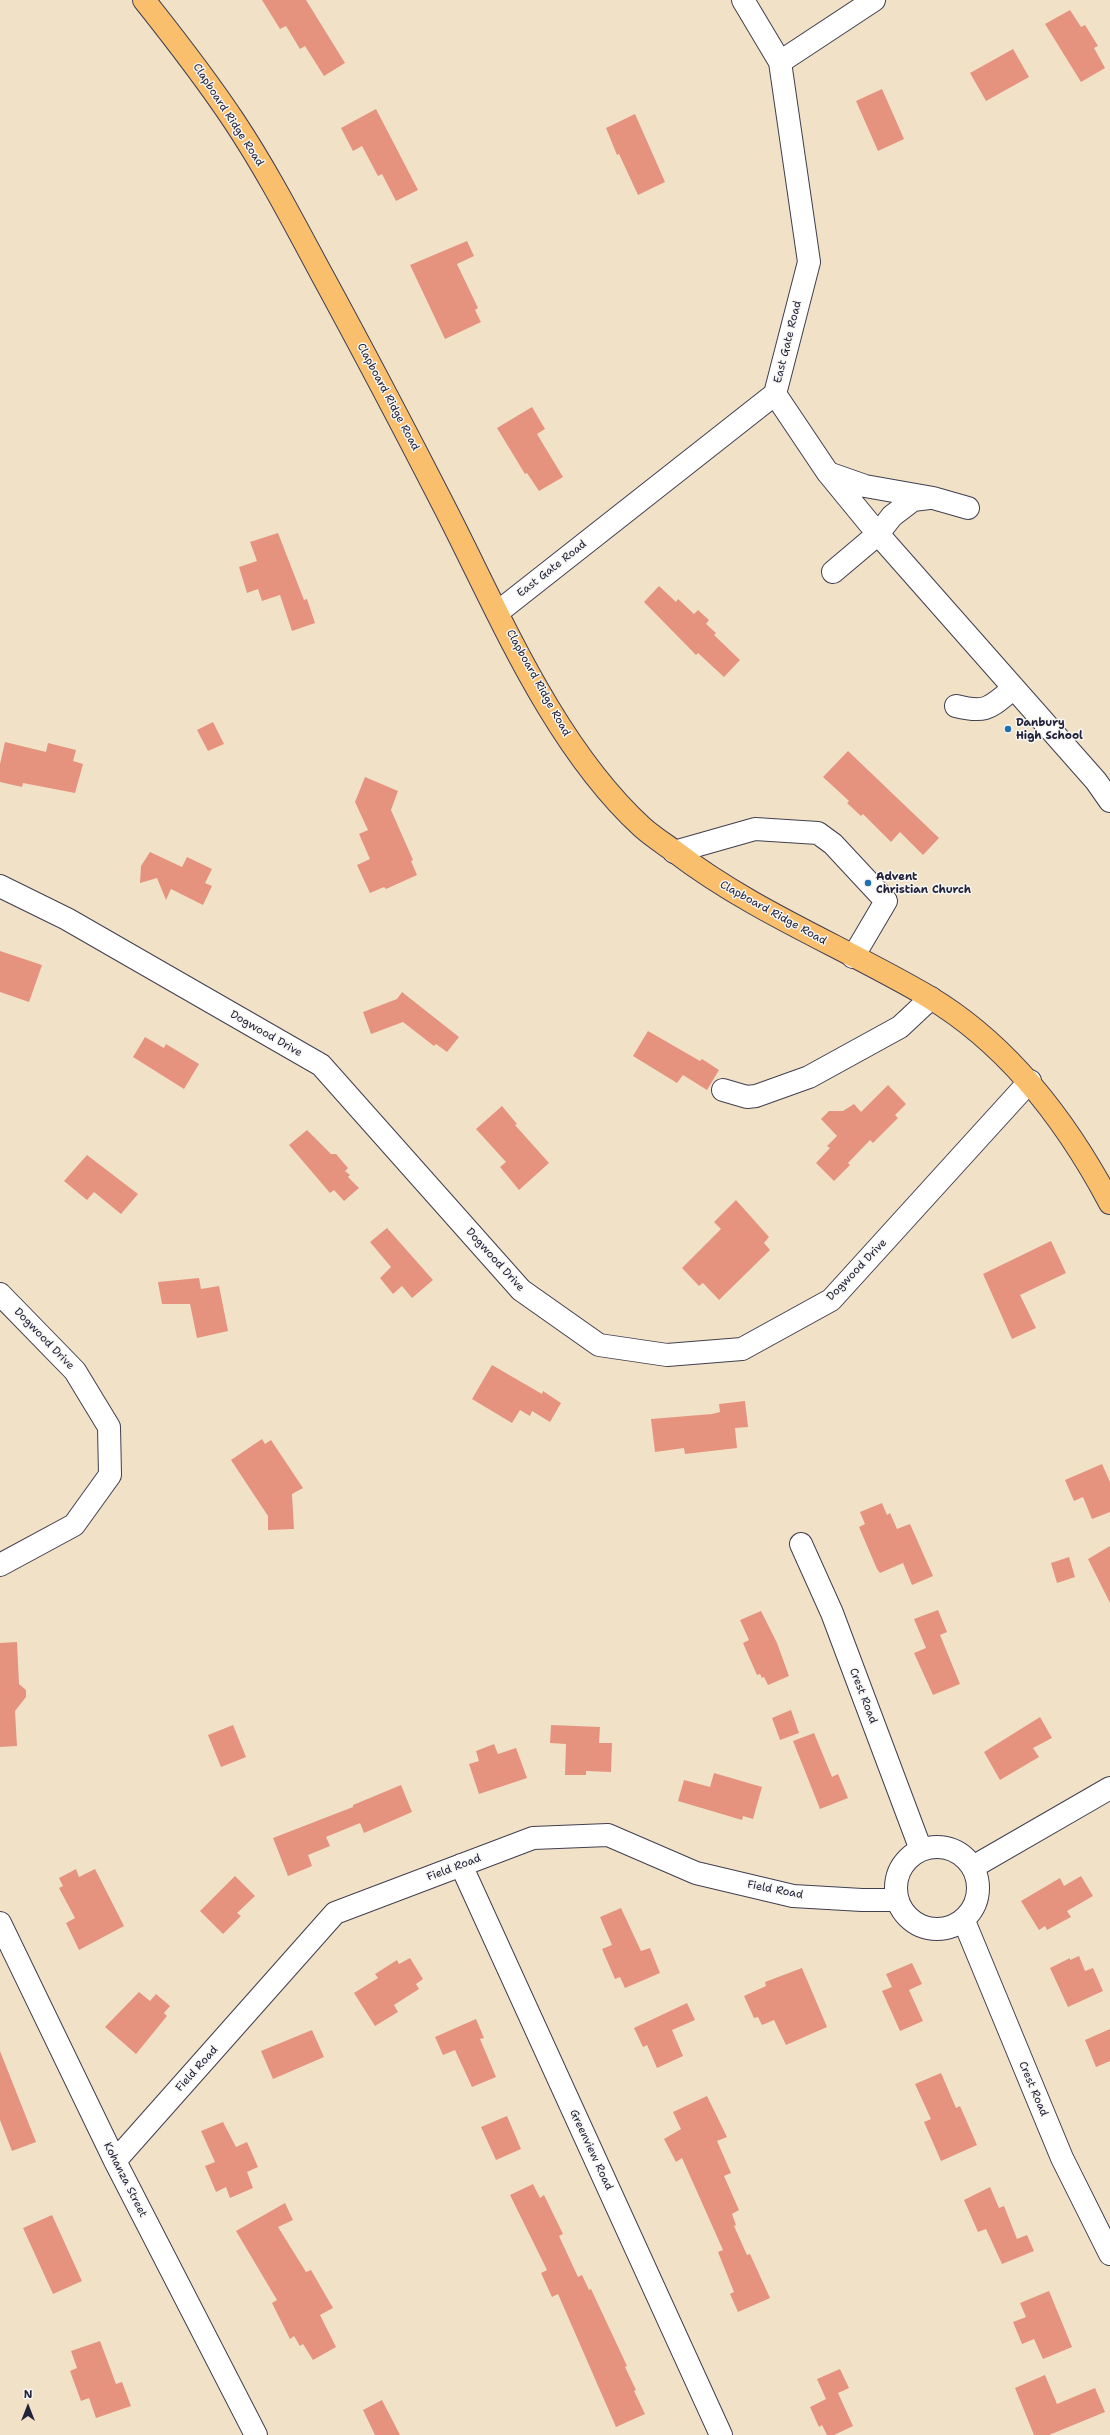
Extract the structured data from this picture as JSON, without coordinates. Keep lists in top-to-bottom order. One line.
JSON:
{"streets":{"main road":["Clapboard Ridge Road"],"street":["East Gate Road","Dogwood Drive","Crest Road","Field Road","Greenview Road","Kohanza Street"]},"crossings":[["Clapboard Ridge Road","East Gate Road"],["Clapboard Ridge Road","Dogwood Drive"],["Crest Road","Field Road"],["Field Road","Greenview Road"],["Field Road","Kohanza Street"]],"places":["Danbury High School","Advent Christian Church"],"north":"top"}
